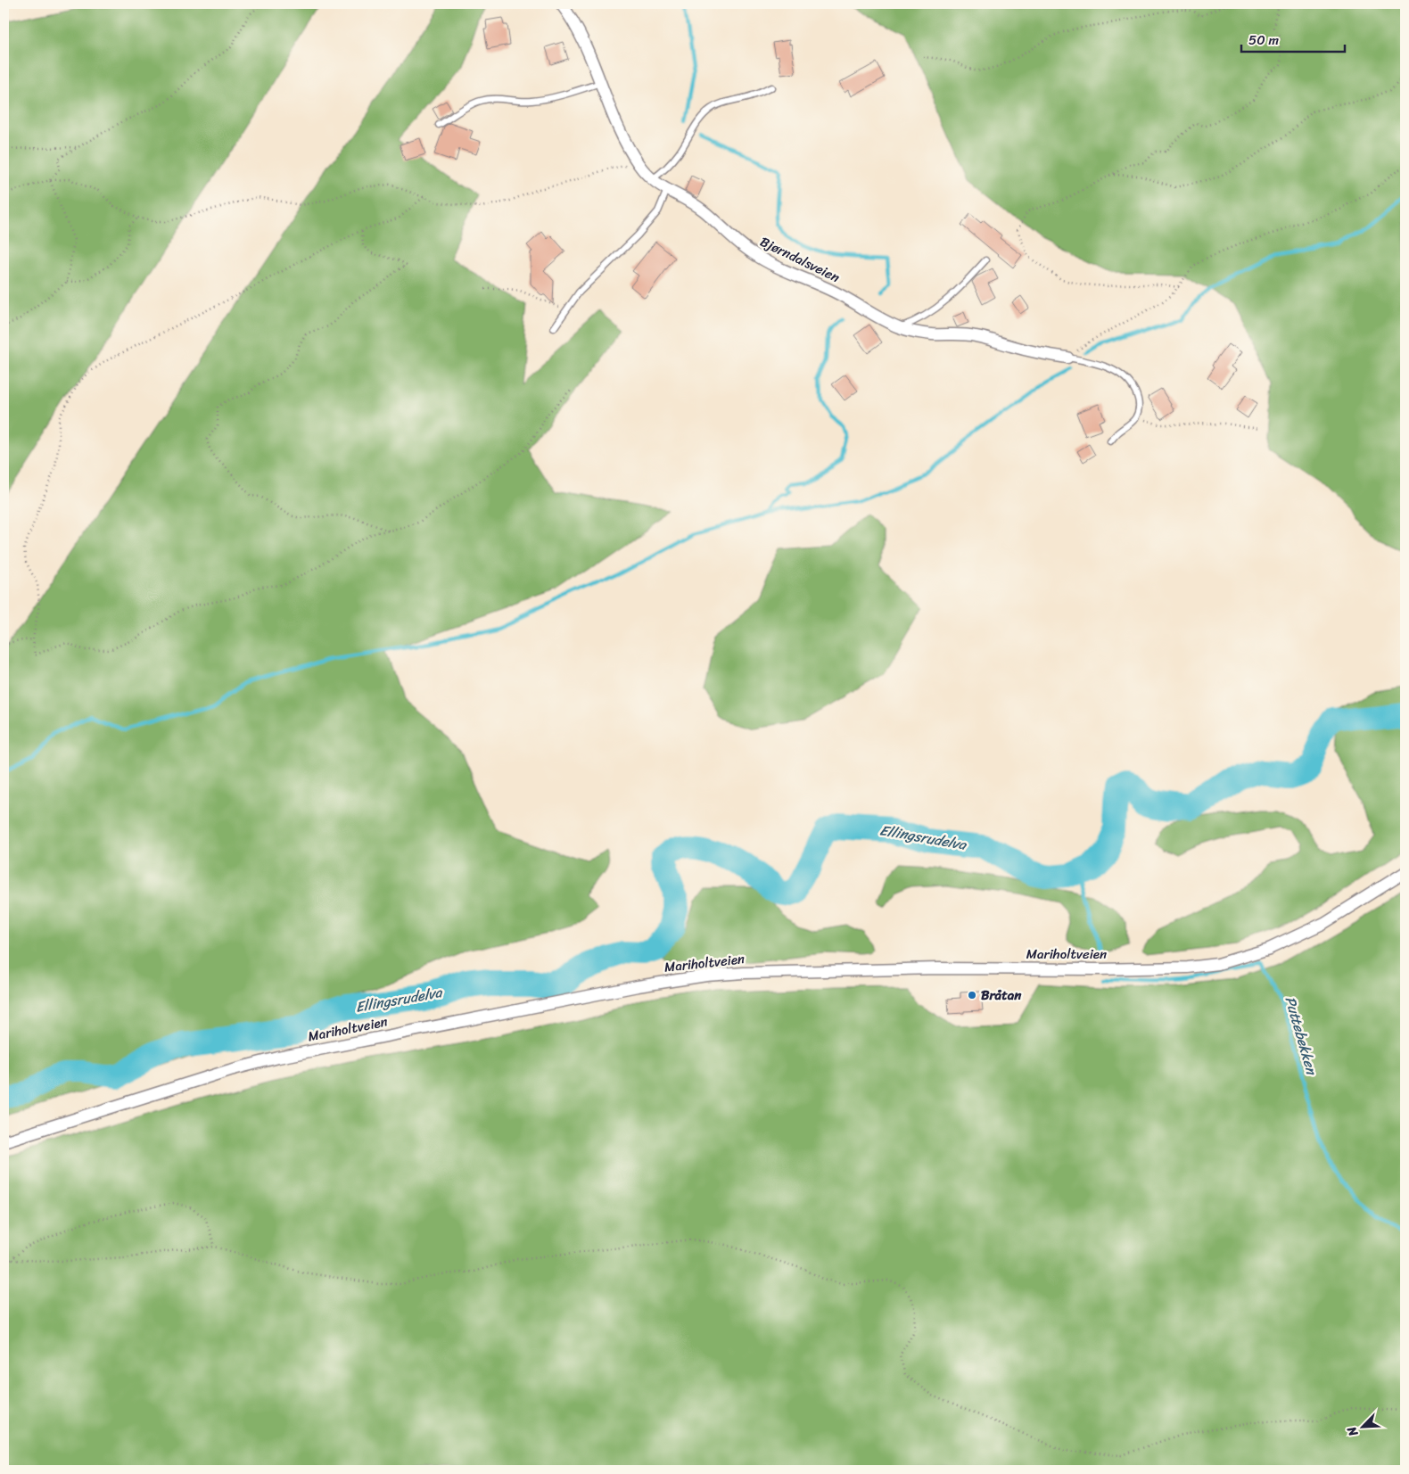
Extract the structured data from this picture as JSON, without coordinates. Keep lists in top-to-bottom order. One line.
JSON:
{"streets":{"street":["Bjørndalsveien","Mariholtveien"]},"water":["Ellingsrudelva","Puttebekken"],"places":["Bråtan"],"scale_bar":"50 m","north":"bottom left"}
